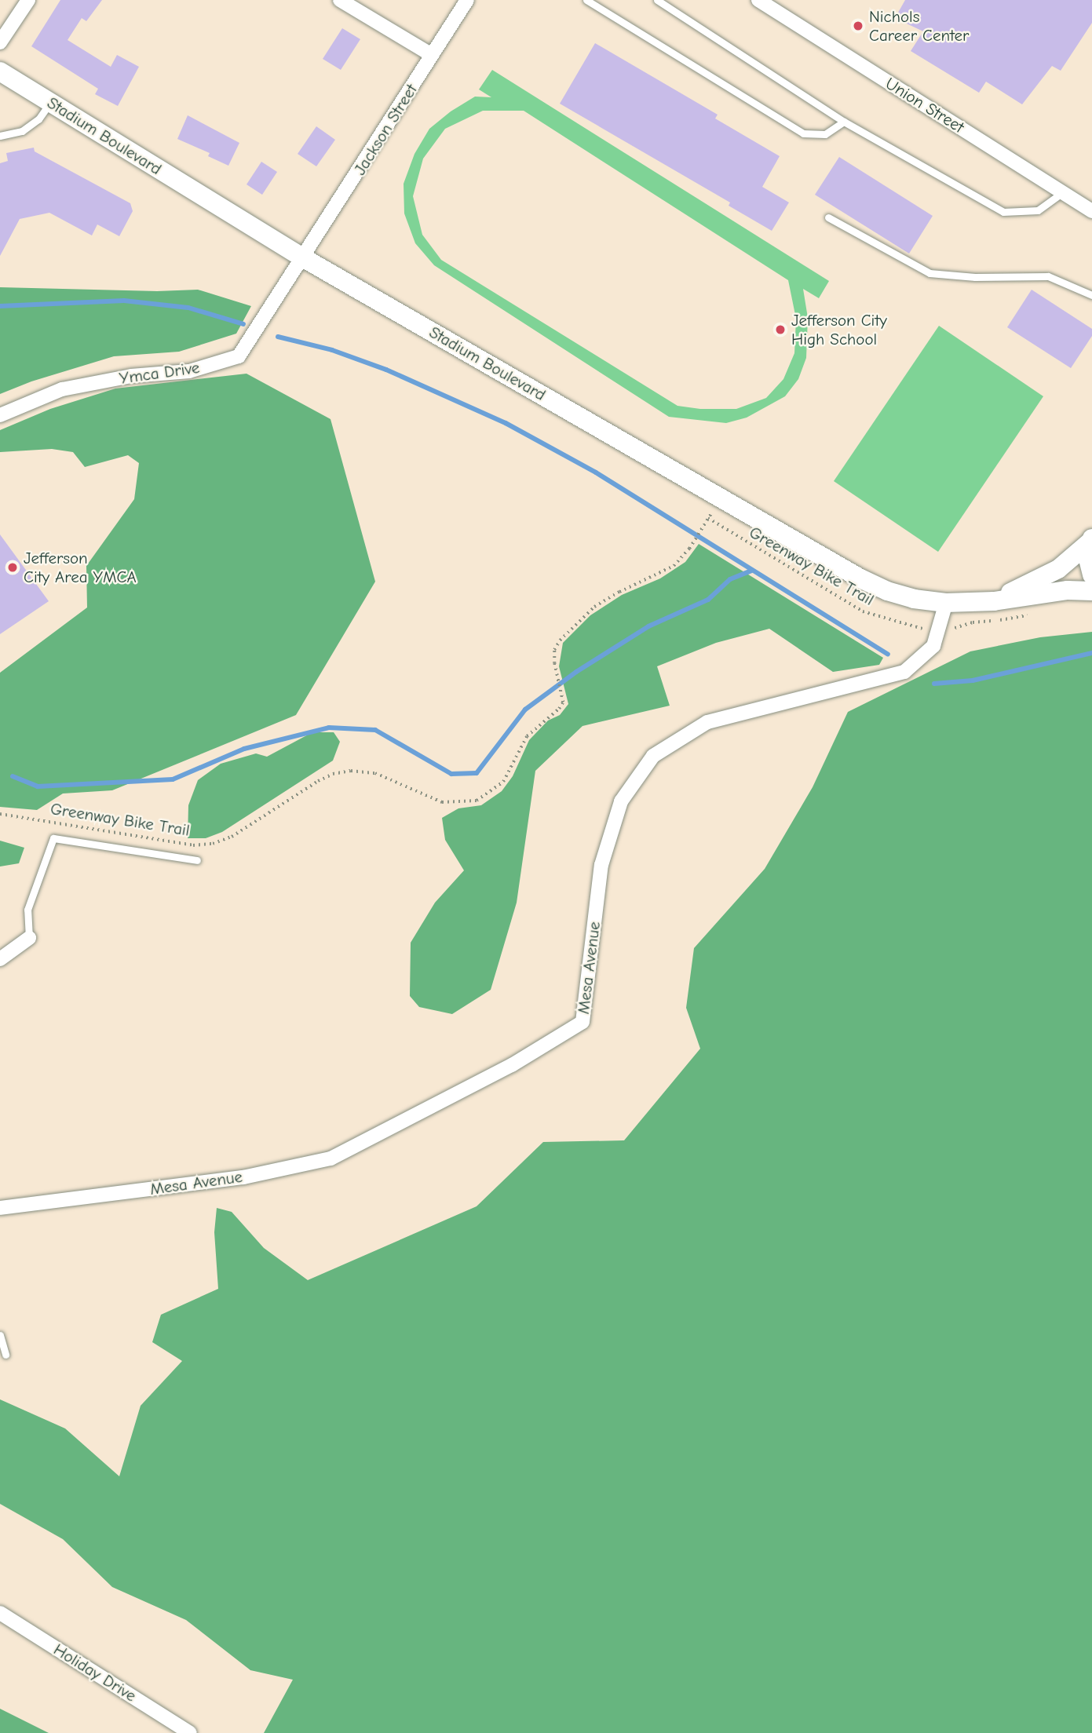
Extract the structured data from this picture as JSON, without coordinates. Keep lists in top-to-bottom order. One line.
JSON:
{"streets":{"main road":["Stadium Boulevard"],"street":["Union Street","Jackson Street","Ymca Drive","Mesa Avenue","Holiday Drive"],"path":["Greenway Bike Trail"]},"crossings":[["Jackson Street","Stadium Boulevard"],["Jackson Street","Ymca Drive"],["Stadium Boulevard","Ymca Drive"],["Stadium Boulevard","Mesa Avenue"],["Greenway Bike Trail","Mesa Avenue"]],"places":["Nichols Career Center","Jefferson City High School","Jefferson City Area YMCA"]}
